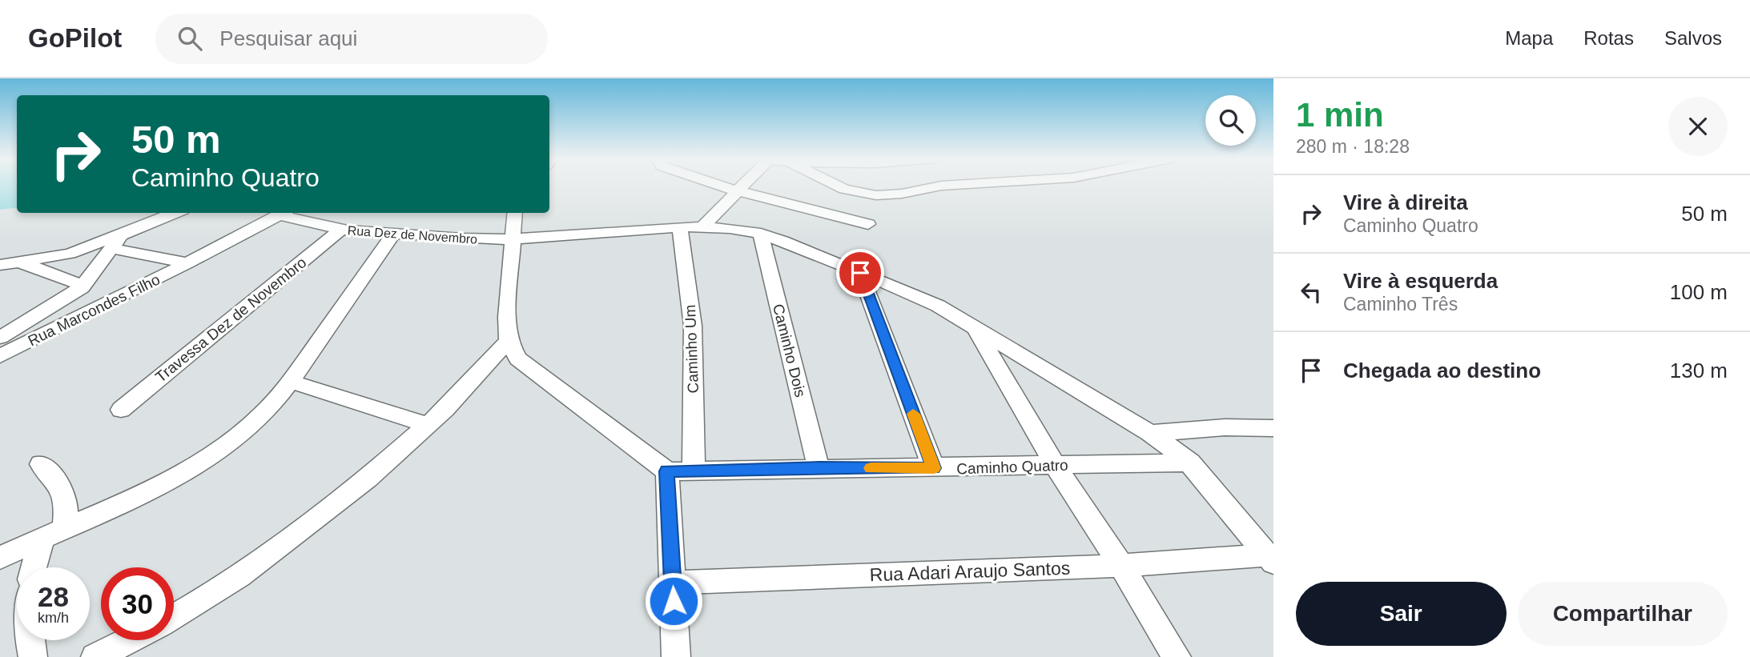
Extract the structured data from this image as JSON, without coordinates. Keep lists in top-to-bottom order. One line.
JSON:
{"streets":{"street":["Rua Dez de Novembro","Rua Marcondes Filho","Travessa Dez de Novembro","Caminho Um","Caminho Dois","Caminho Quatro","Rua Adari Araujo Santos"]},"crossings":[["Rua Dez de Novembro","Rua Marcondes Filho"],["Rua Dez de Novembro","Travessa Dez de Novembro"],["Rua Dez de Novembro","Caminho Um"],["Rua Dez de Novembro","Caminho Dois"],["Rua Dez de Novembro","Caminho Quatro"],["Rua Dez de Novembro","Rua Adari Araujo Santos"],["Caminho Um","Caminho Quatro"],["Caminho Dois","Caminho Quatro"]],"page":{"header":"GoPilot","search":"Pesquisar aqui","nav":["Mapa","Rotas","Salvos"],"heading":["1 min","280 m · 18:28"],"turn":["50 m","Caminho Quatro"],"list":[{"name":"Vire à direita","note":"Caminho Quatro","value":"50 m"},{"name":"Vire à esquerda","note":"Caminho Três","value":"100 m"},{"name":"Chegada ao destino","value":"130 m"}],"speed":"28 km/h","limit":"30","buttons":["Sair","Compartilhar"]}}
